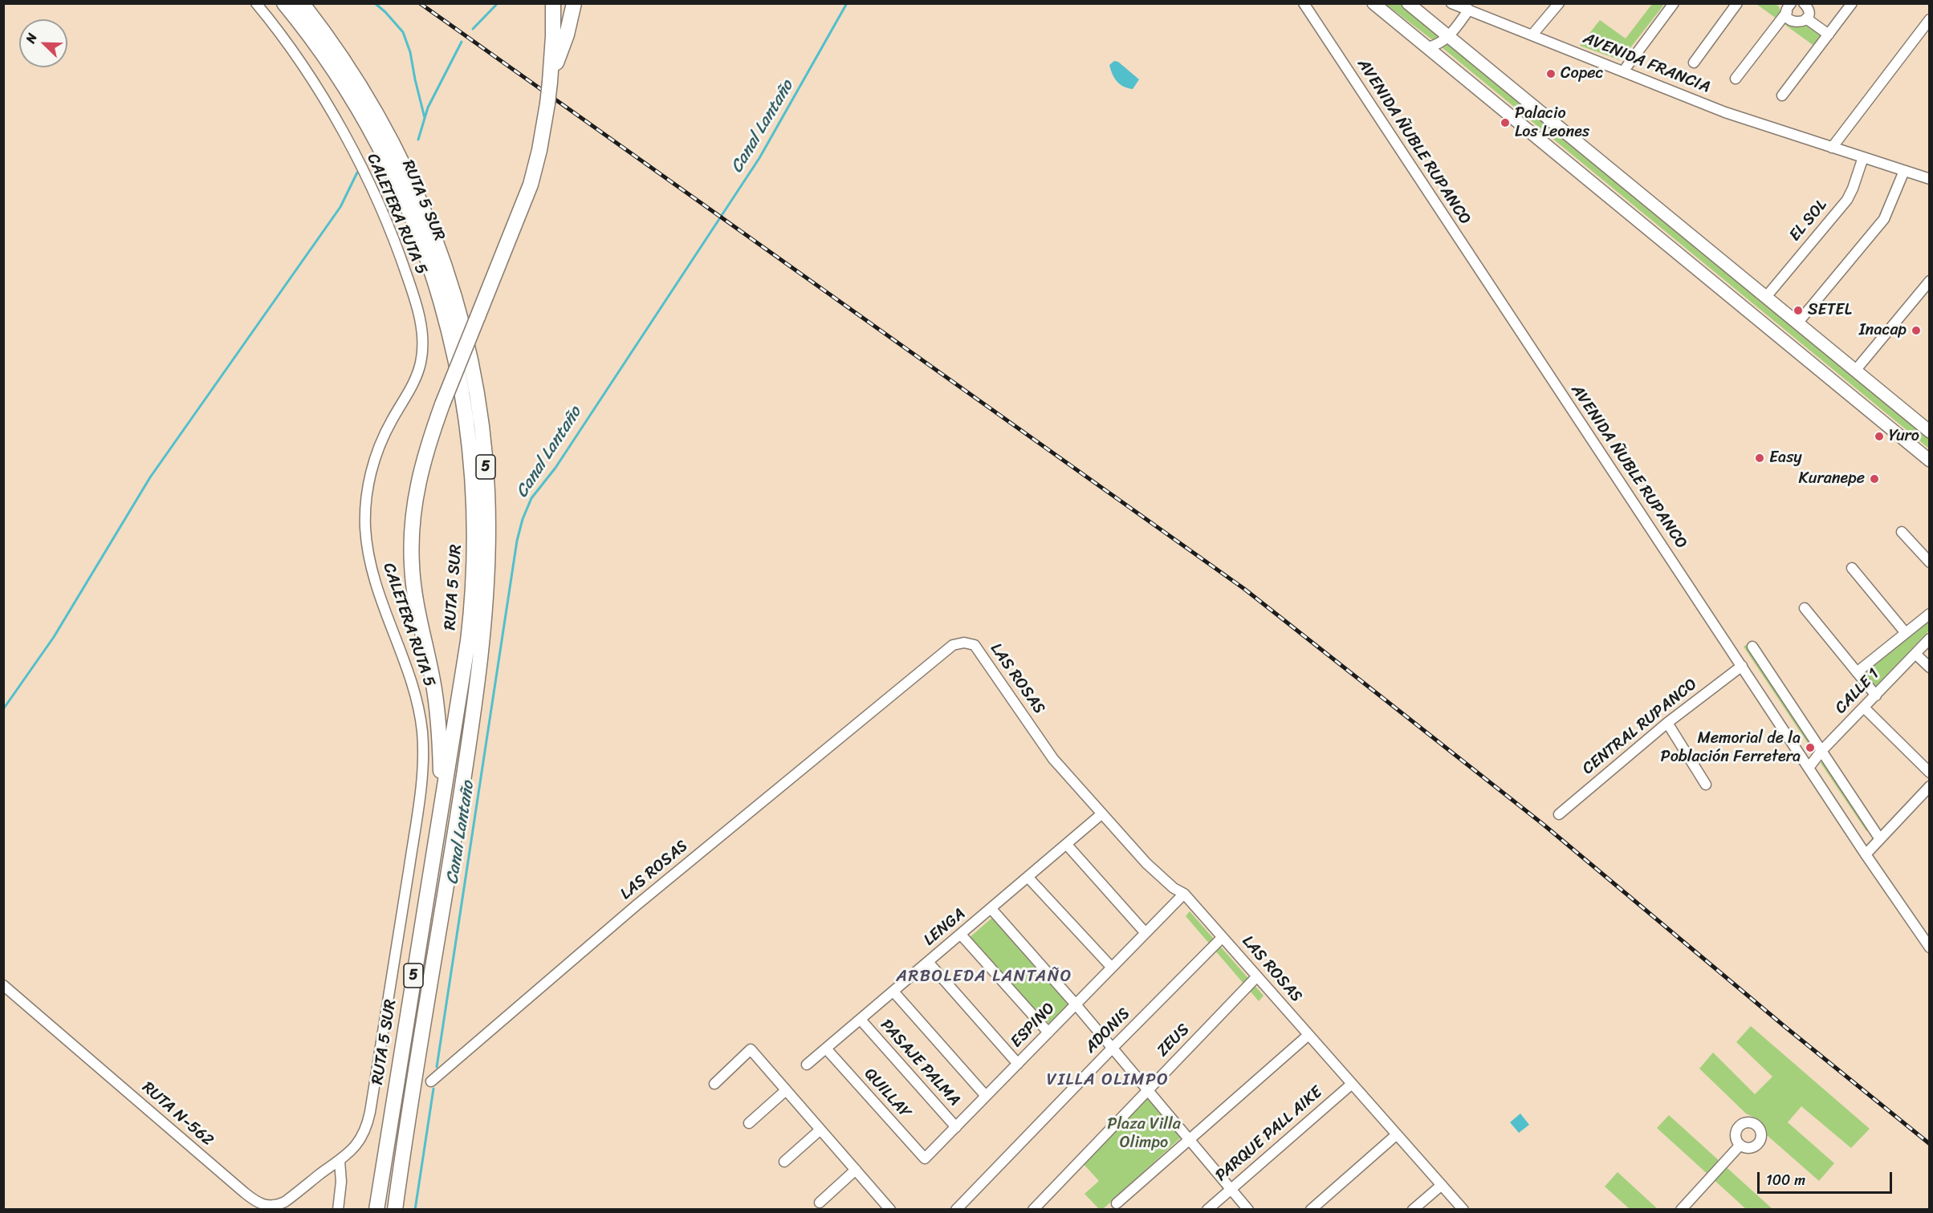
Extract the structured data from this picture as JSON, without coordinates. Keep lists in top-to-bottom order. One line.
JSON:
{"streets":{"highway":["RUTA 5 SUR","5"],"street":["AVENIDA FRANCIA","AVENIDA ÑUBLE RUPANCO","CALETERA RUTA 5","EL SOL","LAS ROSAS","CALLE 1","CENTRAL RUPANCO","LENGA","ESPINO","ADONIS","ZEUS","PASAJE PALMA","QUILLAY","RUTA N-562","PARQUE PALL AIKE"]},"crossings":[["AVENIDA FRANCIA","EL SOL"],["AVENIDA ÑUBLE RUPANCO","CALLE 1"],["AVENIDA ÑUBLE RUPANCO","CENTRAL RUPANCO"],["CALETERA RUTA 5","RUTA N-562"],["LAS ROSAS","LENGA"],["LAS ROSAS","ESPINO"],["LAS ROSAS","ADONIS"],["LAS ROSAS","ZEUS"],["LAS ROSAS","PARQUE PALL AIKE"],["LENGA","PASAJE PALMA"],["LENGA","QUILLAY"],["ESPINO","PASAJE PALMA"],["ESPINO","QUILLAY"]],"districts":["ARBOLEDA LANTAÑO","VILLA OLIMPO"],"water":["Canal Lantaño"],"parks":["Plaza Villa Olimpo"],"places":["Copec","Palacio Los Leones","SETEL","Inacap","Yuro","Easy","Kuranepe","Memorial de la Población Ferretera"],"scale_bar":"100 m","north":"top left"}
